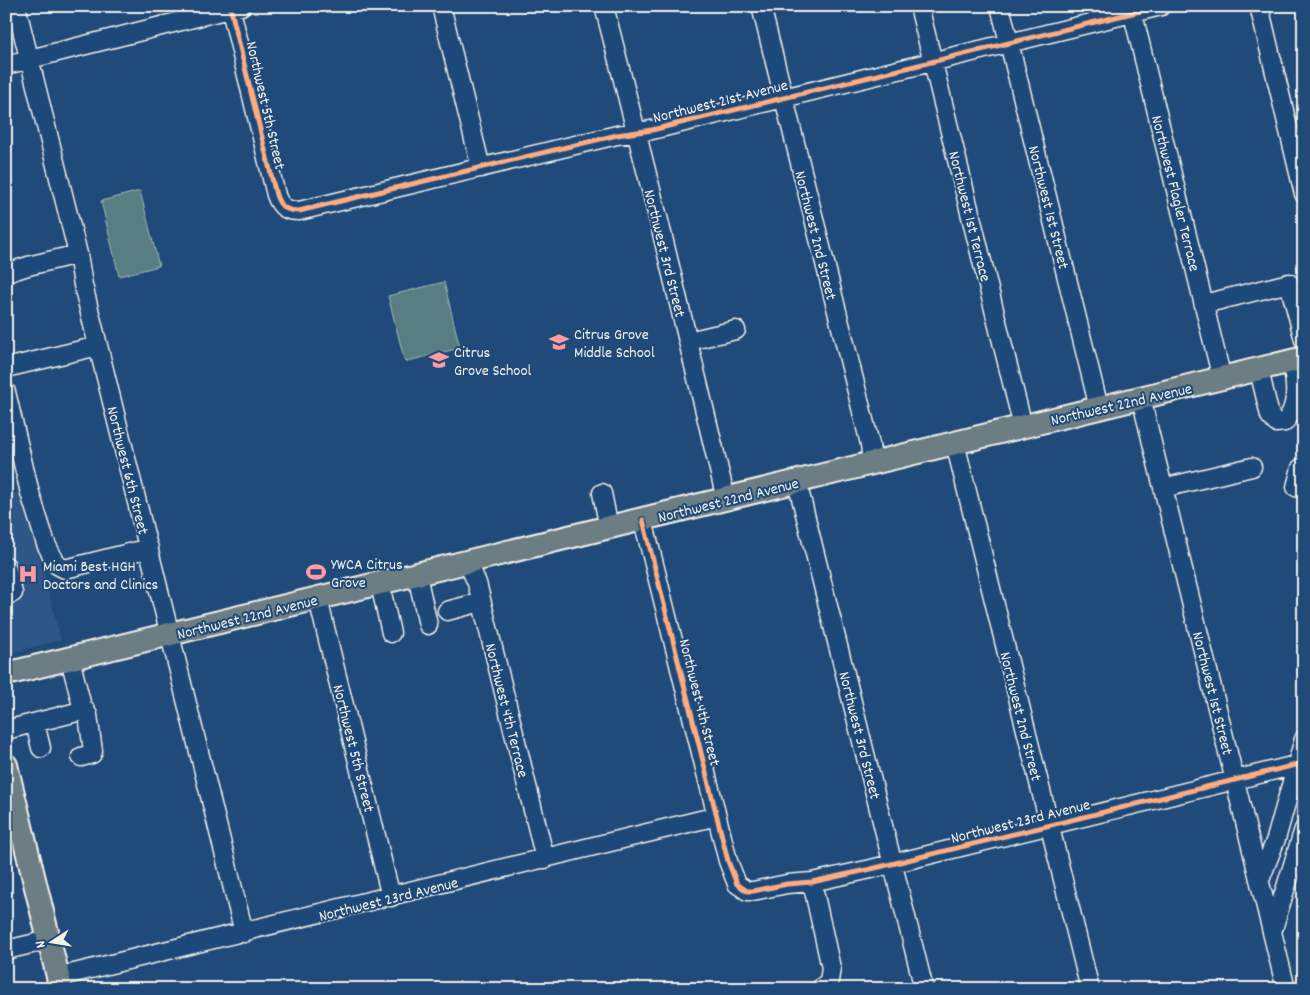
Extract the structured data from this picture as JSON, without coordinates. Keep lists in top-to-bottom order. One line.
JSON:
{"streets":{"main road":["Northwest 22nd Avenue"],"street":["Northwest 21st Avenue","Northwest 5th Street","Northwest Flagler Terrace","Northwest 1st Street","Northwest 1st Terrace","Northwest 2nd Street","Northwest 3rd Street","Northwest 6th Street","Northwest 4th Street","Northwest 4th Terrace","Northwest 23rd Avenue"]},"crossings":[["Northwest 21st Avenue","Northwest 5th Street"],["Northwest 21st Avenue","Northwest Flagler Terrace"],["Northwest 21st Avenue","Northwest 1st Street"],["Northwest 21st Avenue","Northwest 1st Terrace"],["Northwest 21st Avenue","Northwest 2nd Street"],["Northwest 21st Avenue","Northwest 3rd Street"],["Northwest 5th Street","Northwest 22nd Avenue"],["Northwest 5th Street","Northwest 23rd Avenue"],["Northwest Flagler Terrace","Northwest 22nd Avenue"],["Northwest 1st Street","Northwest 22nd Avenue"],["Northwest 1st Street","Northwest 23rd Avenue"],["Northwest 1st Terrace","Northwest 22nd Avenue"],["Northwest 2nd Street","Northwest 22nd Avenue"],["Northwest 2nd Street","Northwest 23rd Avenue"],["Northwest 3rd Street","Northwest 22nd Avenue"],["Northwest 3rd Street","Northwest 23rd Avenue"],["Northwest 22nd Avenue","Northwest 6th Street"],["Northwest 22nd Avenue","Northwest 4th Street"],["Northwest 22nd Avenue","Northwest 4th Terrace"],["Northwest 6th Street","Northwest 23rd Avenue"],["Northwest 4th Street","Northwest 23rd Avenue"],["Northwest 4th Terrace","Northwest 23rd Avenue"]],"places":{"school or university":["Citrus Grove Middle School","Citrus Grove School"],"sports":["YWCA Citrus Grove"],"hospital":["Miami Best HGH Doctors and Clinics"]},"north":"left"}
